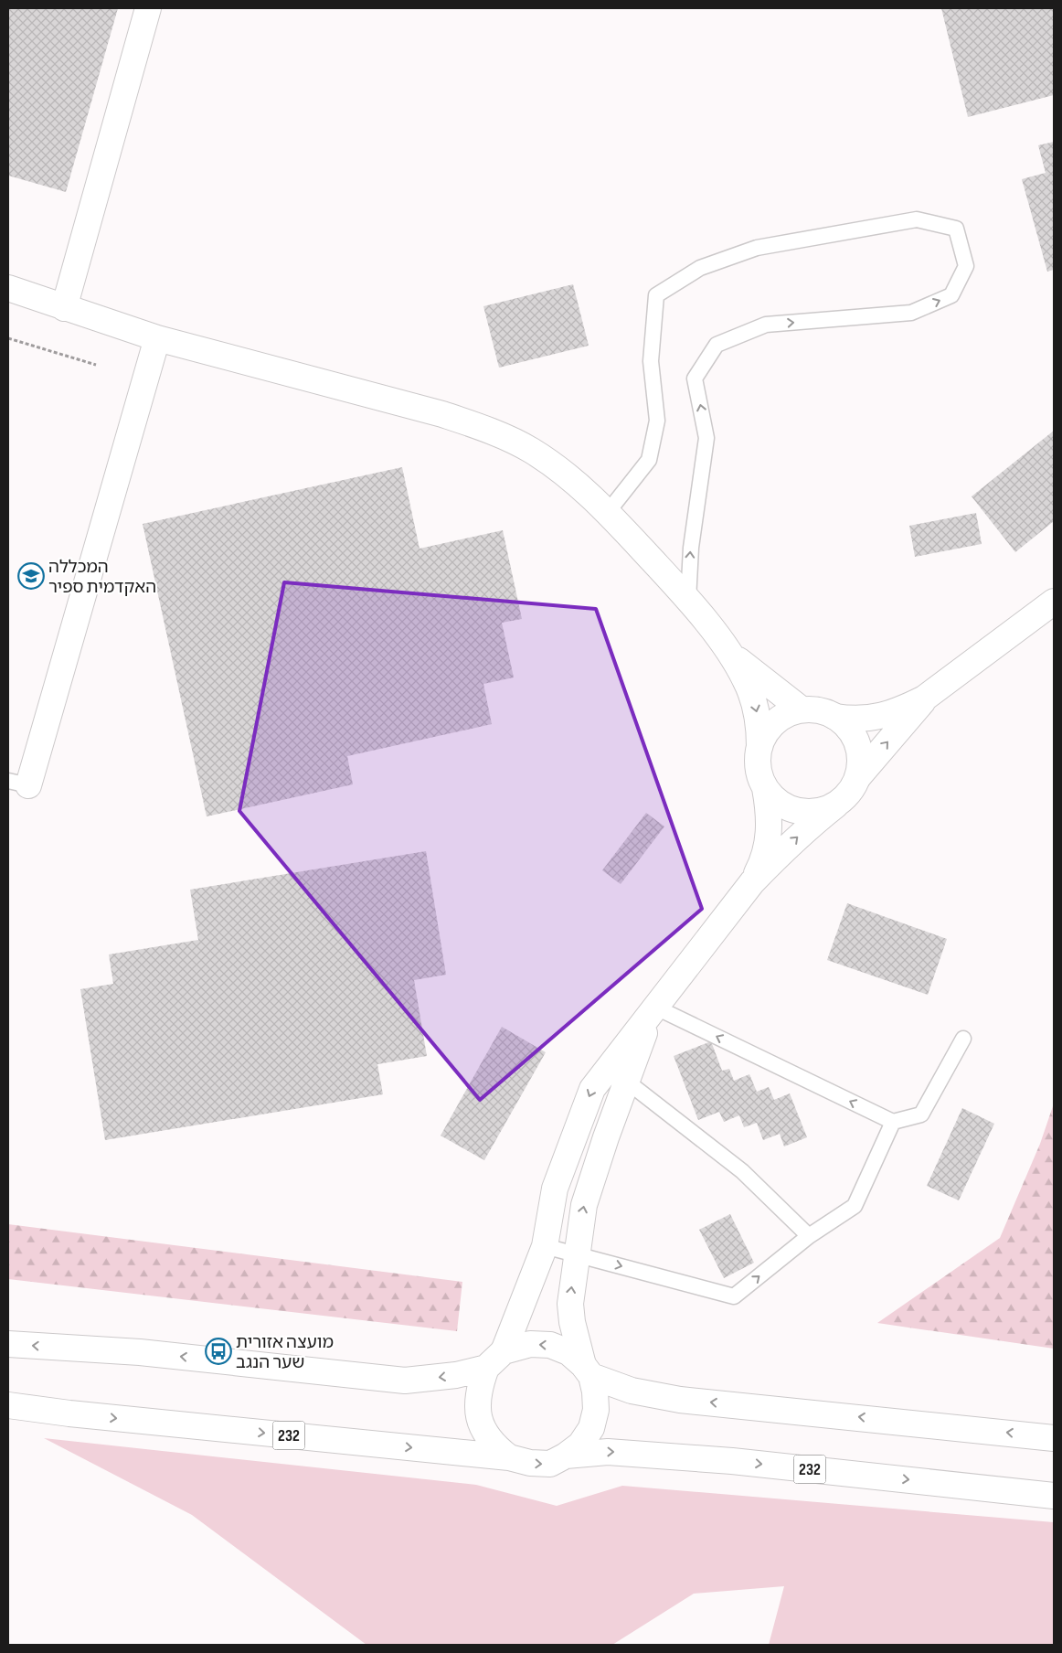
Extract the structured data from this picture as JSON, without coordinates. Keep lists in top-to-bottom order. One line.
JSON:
{"streets":{"street":["232"]},"places":{"school or university":["המכללה האקדמית ספיר"],"bus stop":["מועצה אזורית שער הנגב"]}}
